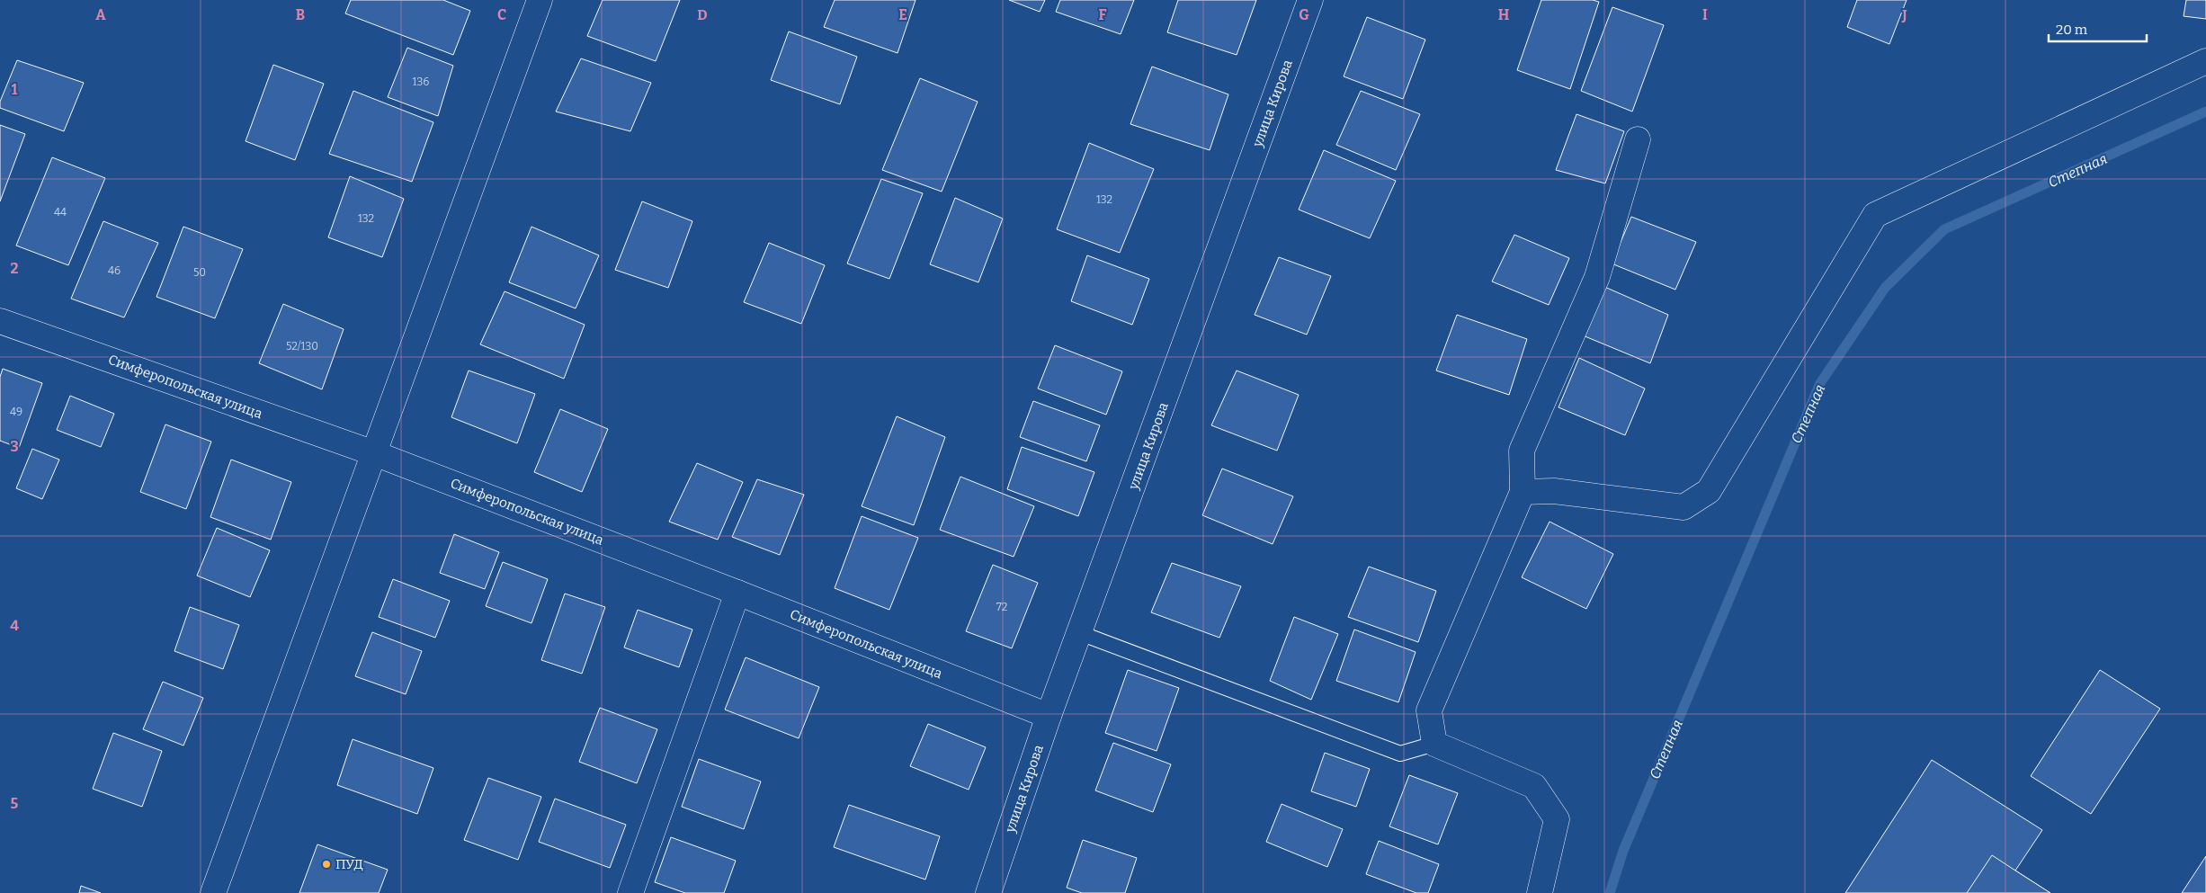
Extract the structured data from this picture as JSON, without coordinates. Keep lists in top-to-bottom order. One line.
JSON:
{"streets":{"street":["улица Кирова","Симферопольская улица"]},"crossings":[["улица Кирова","Симферопольская улица"]],"water":["Степная"],"places":["ПУД"],"house_numbers":["136","132","44","132","46","50","52/130","49","72"],"scale_bar":"20 m","grid":{"columns":["A","B","C","D","E","F","G","H","I","J"],"rows":["1","2","3","4","5"]}}
